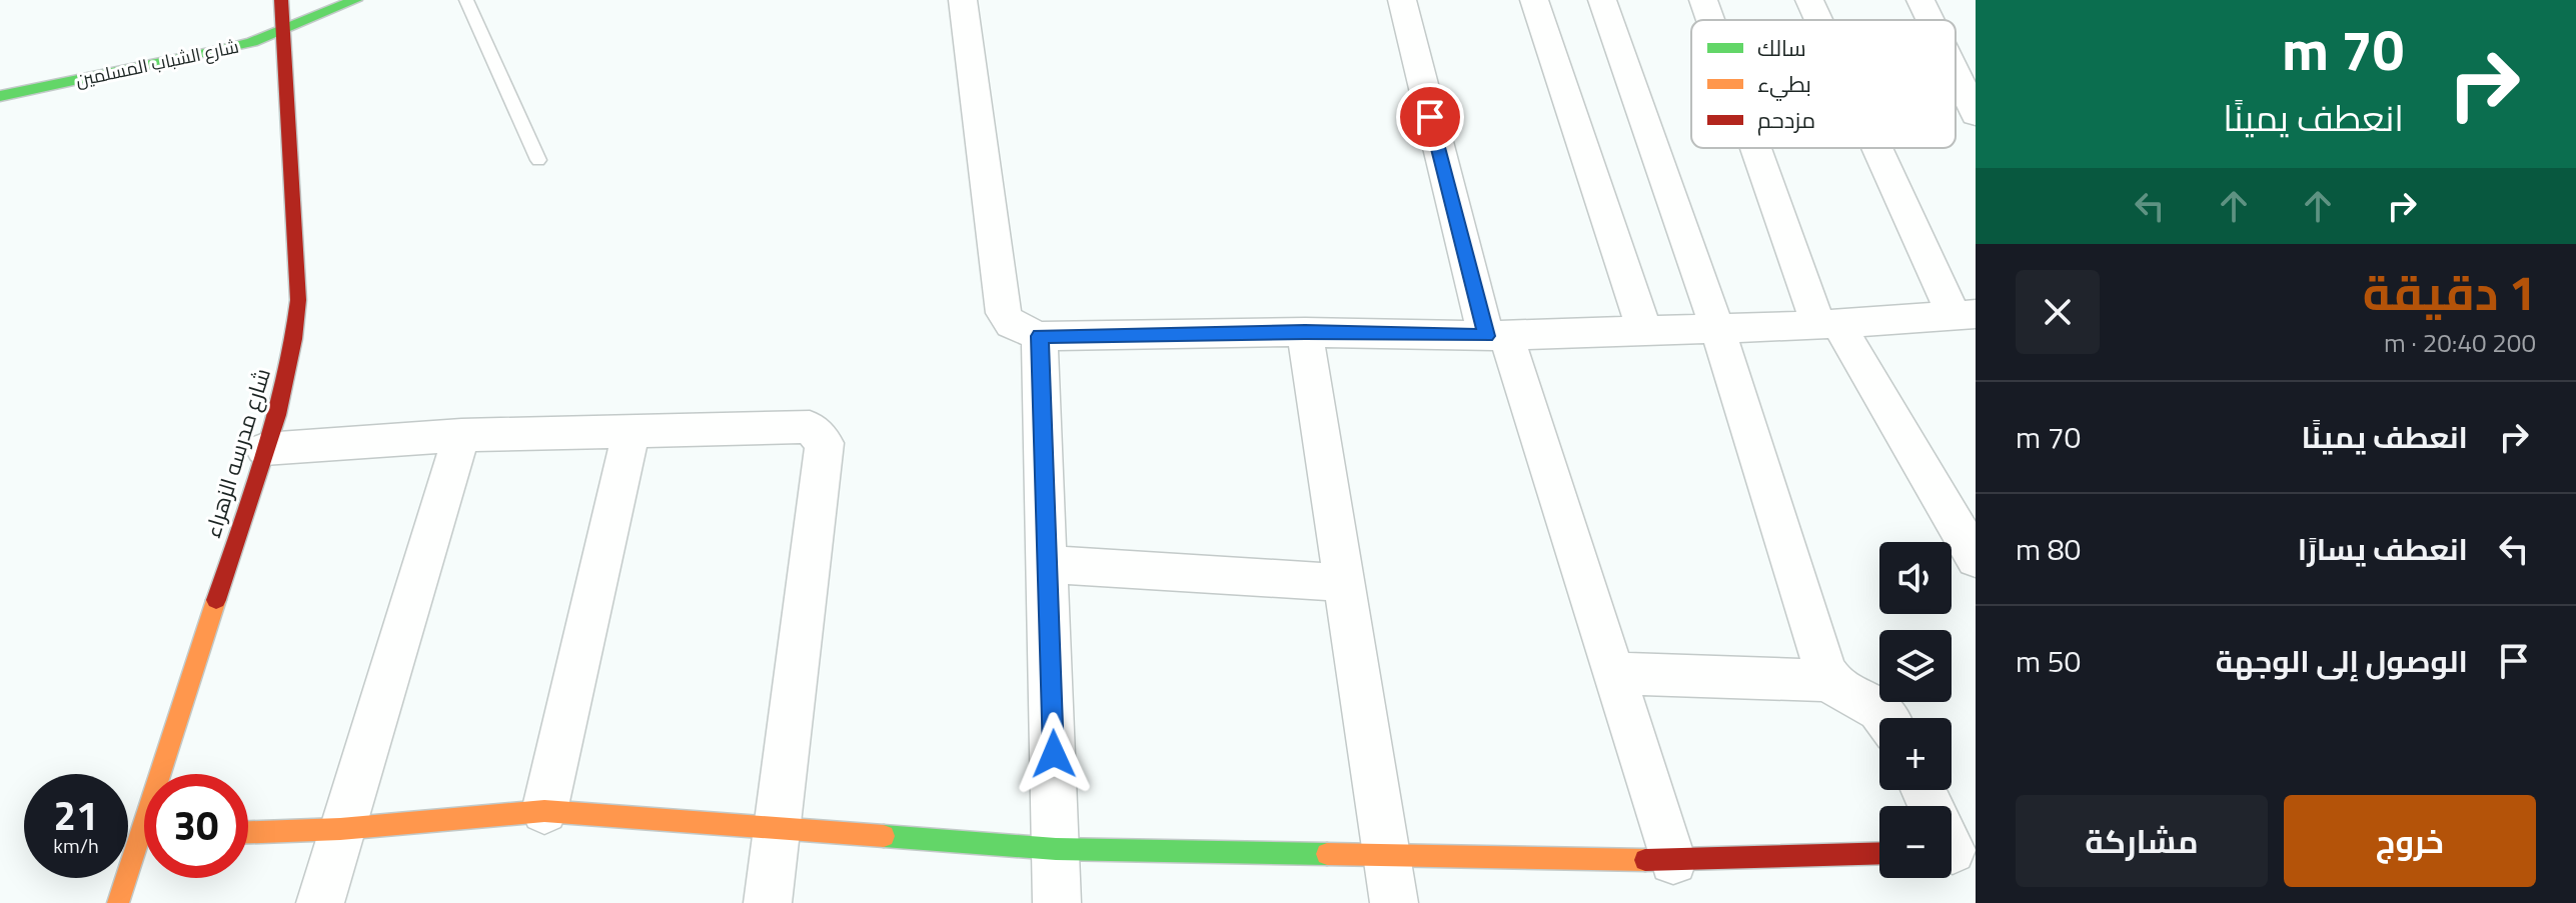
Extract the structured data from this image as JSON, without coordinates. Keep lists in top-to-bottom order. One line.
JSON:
{"streets":{"street":["شارع الشباب المسلمين","شارع مدرسه الزهراء"]},"crossings":[["شارع الشباب المسلمين","شارع مدرسه الزهراء"]],"legend":["سالك","بطيء","مزدحم"],"page":{"turn":["70 m","انعطف يمينًا"],"heading":["1 دقيقة","200 m · 20:40"],"list":[{"name":"انعطف يمينًا","value":"70 m"},{"name":"انعطف يسارًا","value":"80 m"},{"name":"الوصول إلى الوجهة","value":"50 m"}],"map_buttons":["+","−"],"speed":"21 km/h","limit":"30","buttons":["خروج","مشاركة"]}}
